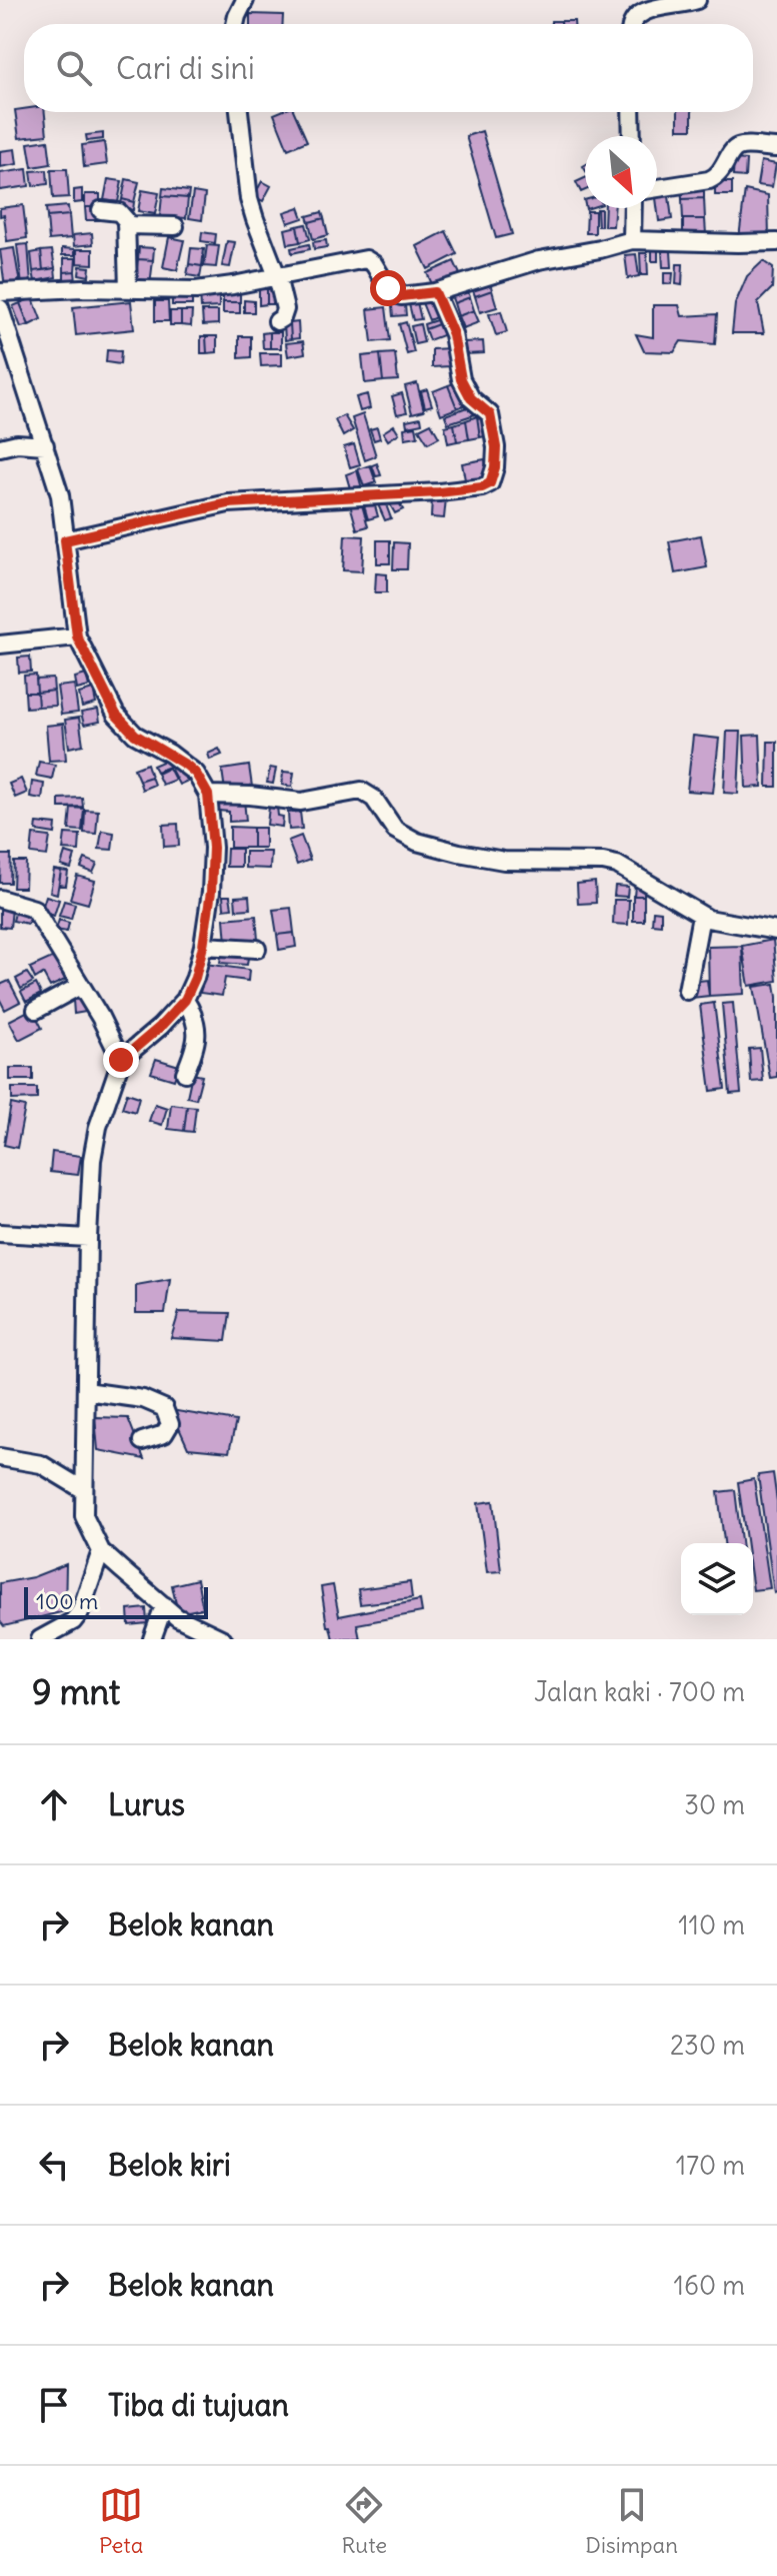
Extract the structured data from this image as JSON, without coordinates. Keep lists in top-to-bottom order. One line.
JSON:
{"scale_bar":"100 m","north":"bottom right","page":{"search":"Cari di sini","scale":"100 m","heading":["9 mnt","Jalan kaki · 700 m"],"list":[["Lurus","30 m"],["Belok kanan","110 m"],["Belok kanan","230 m"],["Belok kiri","170 m"],["Belok kanan","160 m"],"Tiba di tujuan"],"nav":["Peta","Rute","Disimpan"]}}
